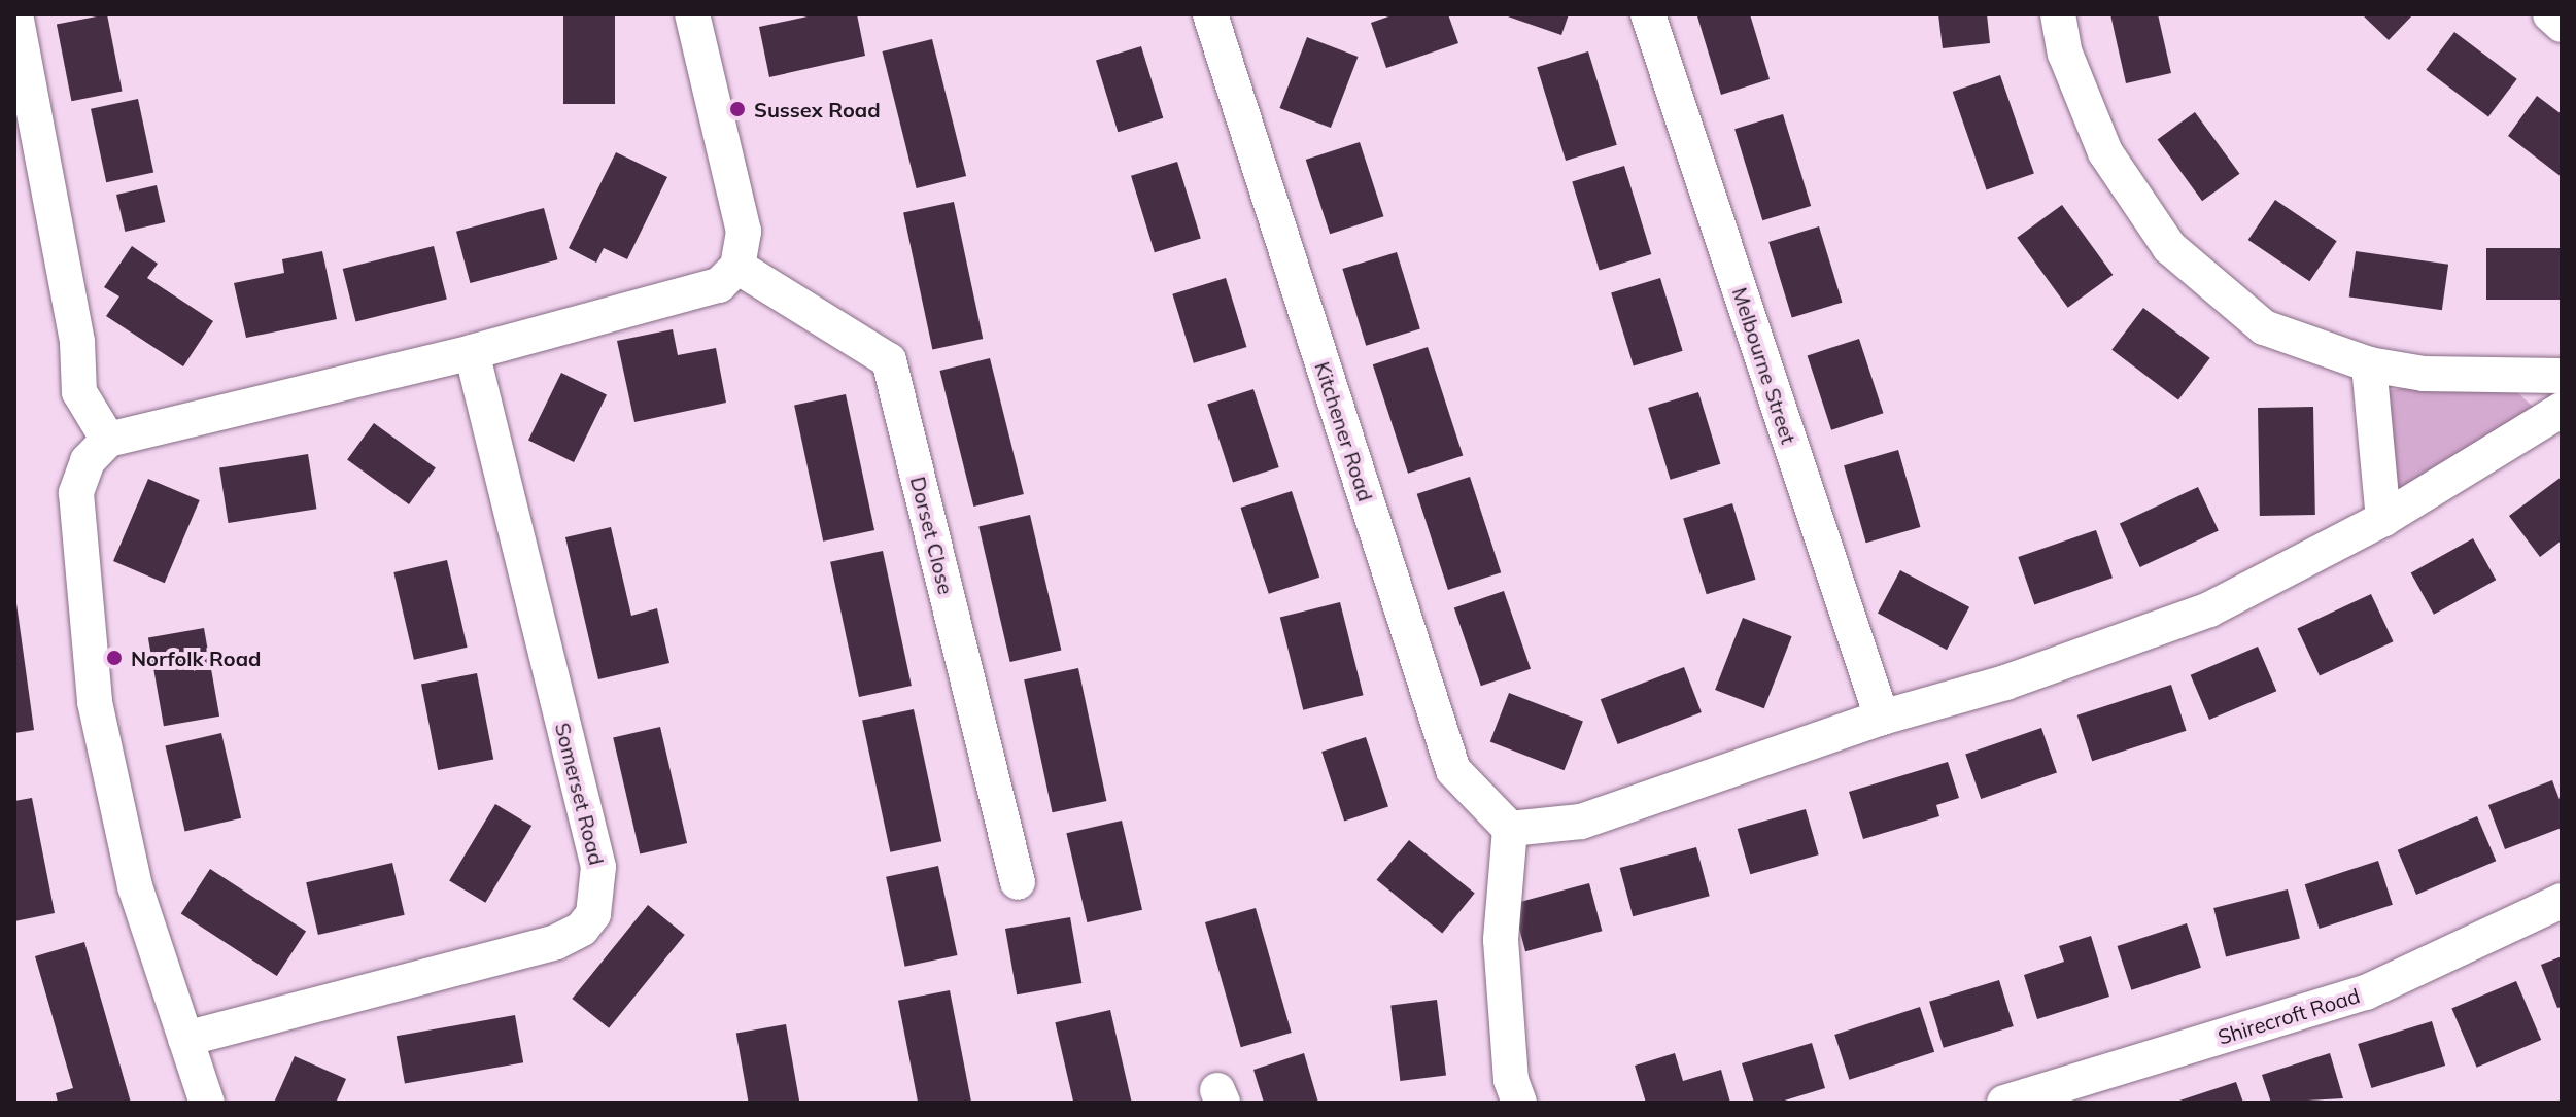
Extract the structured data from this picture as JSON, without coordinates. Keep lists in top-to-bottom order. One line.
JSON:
{"streets":{"street":["Melbourne Street","Kitchener Road","Dorset Close","Somerset Road","Shirecroft Road"]},"places":["Sussex Road","Norfolk Road"]}
